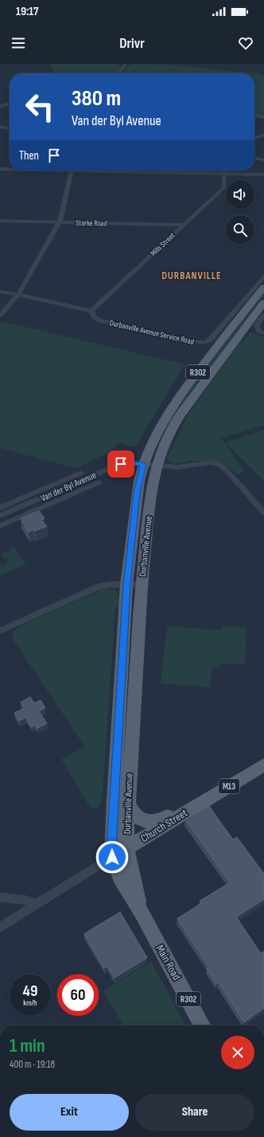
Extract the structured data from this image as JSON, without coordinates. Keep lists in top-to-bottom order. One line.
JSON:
{"streets":{"main road":["R302","Durbanville Avenue","M13","Church Street","Main Road"],"street":["Starke Road","Mills Street","Durbanville Avenue Service Road","Van der Byl Avenue"]},"crossings":[["Starke Road","Mills Street"],["Mills Street","Durbanville Avenue Service Road"],["Van der Byl Avenue","Durbanville Avenue"],["Durbanville Avenue","Church Street"],["Durbanville Avenue","Main Road"]],"districts":["DURBANVILLE"],"page":{"status":"19:17","header":"Drivr","turn":["380 m","Van der Byl Avenue"],"then":"Then","speed":"49 km/h","limit":"60","heading":["1 min","400 m · 19:18"],"buttons":["Exit","Share"]}}
